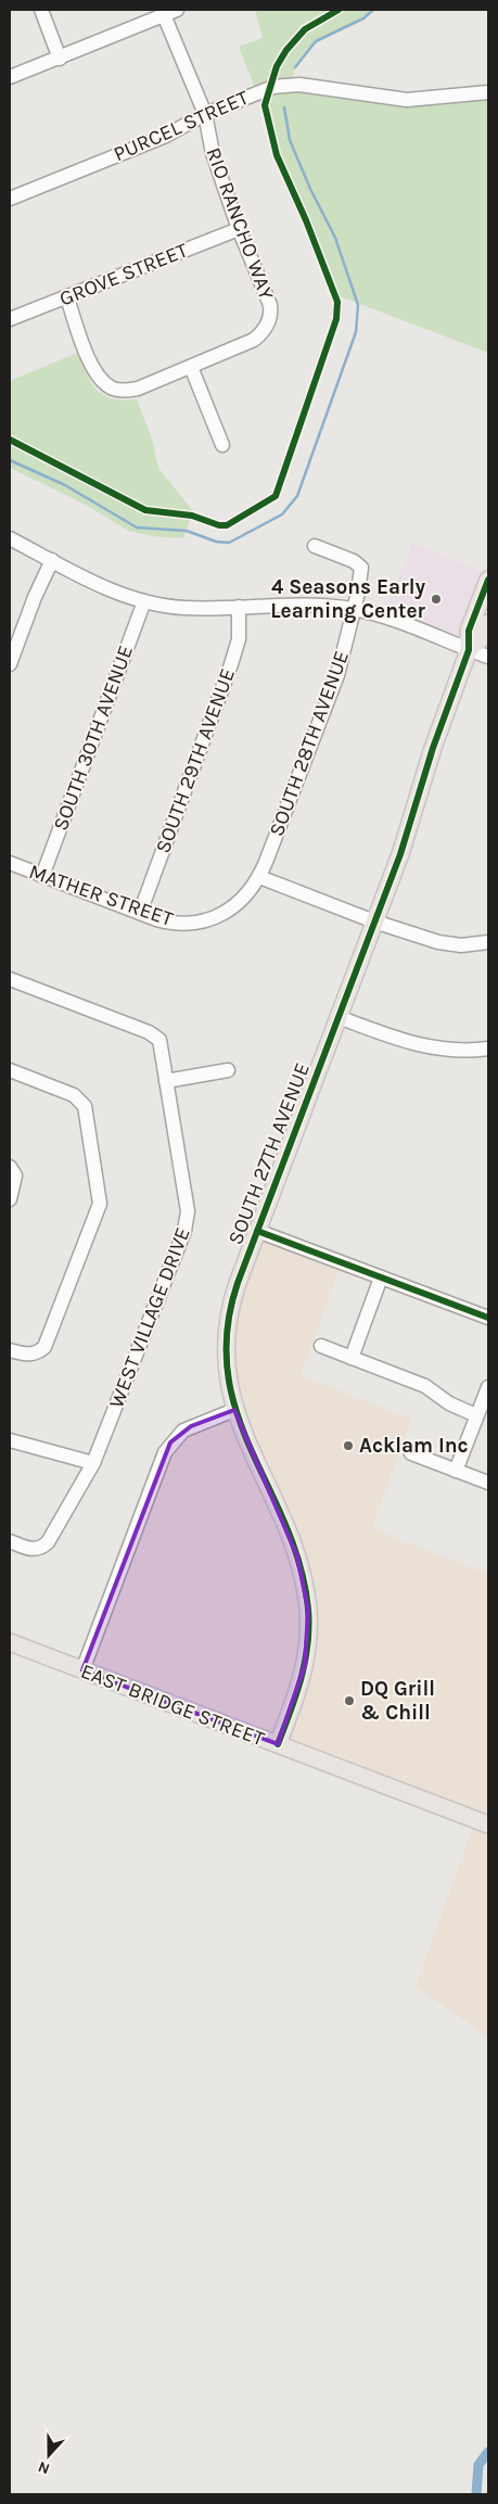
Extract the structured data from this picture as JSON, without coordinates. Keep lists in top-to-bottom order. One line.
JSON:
{"streets":{"main road":["SOUTH 27TH AVENUE","EAST BRIDGE STREET"],"street":["PURCEL STREET","RIO RANCHO WAY","GROVE STREET","SOUTH 30TH AVENUE","SOUTH 28TH AVENUE","SOUTH 29TH AVENUE","MATHER STREET","WEST VILLAGE DRIVE"]},"crossings":[["PURCEL STREET","RIO RANCHO WAY"],["RIO RANCHO WAY","GROVE STREET"],["SOUTH 30TH AVENUE","MATHER STREET"],["SOUTH 28TH AVENUE","MATHER STREET"],["SOUTH 29TH AVENUE","MATHER STREET"],["SOUTH 27TH AVENUE","EAST BRIDGE STREET"]],"places":["4 Seasons Early Learning Center","Acklam Inc","DQ Grill & Chill"],"north":"bottom"}
